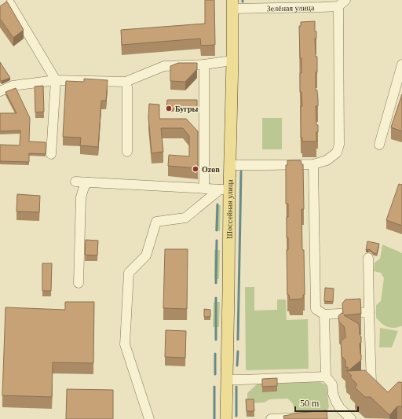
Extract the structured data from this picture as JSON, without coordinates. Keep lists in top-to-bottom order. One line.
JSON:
{"streets":{"main road":["Шоссейная улица"],"street":["Зелёная улица"]},"crossings":[["Зелёная улица","Шоссейная улица"]],"places":["Бугры","Ozon"],"scale_bar":"50 m"}
